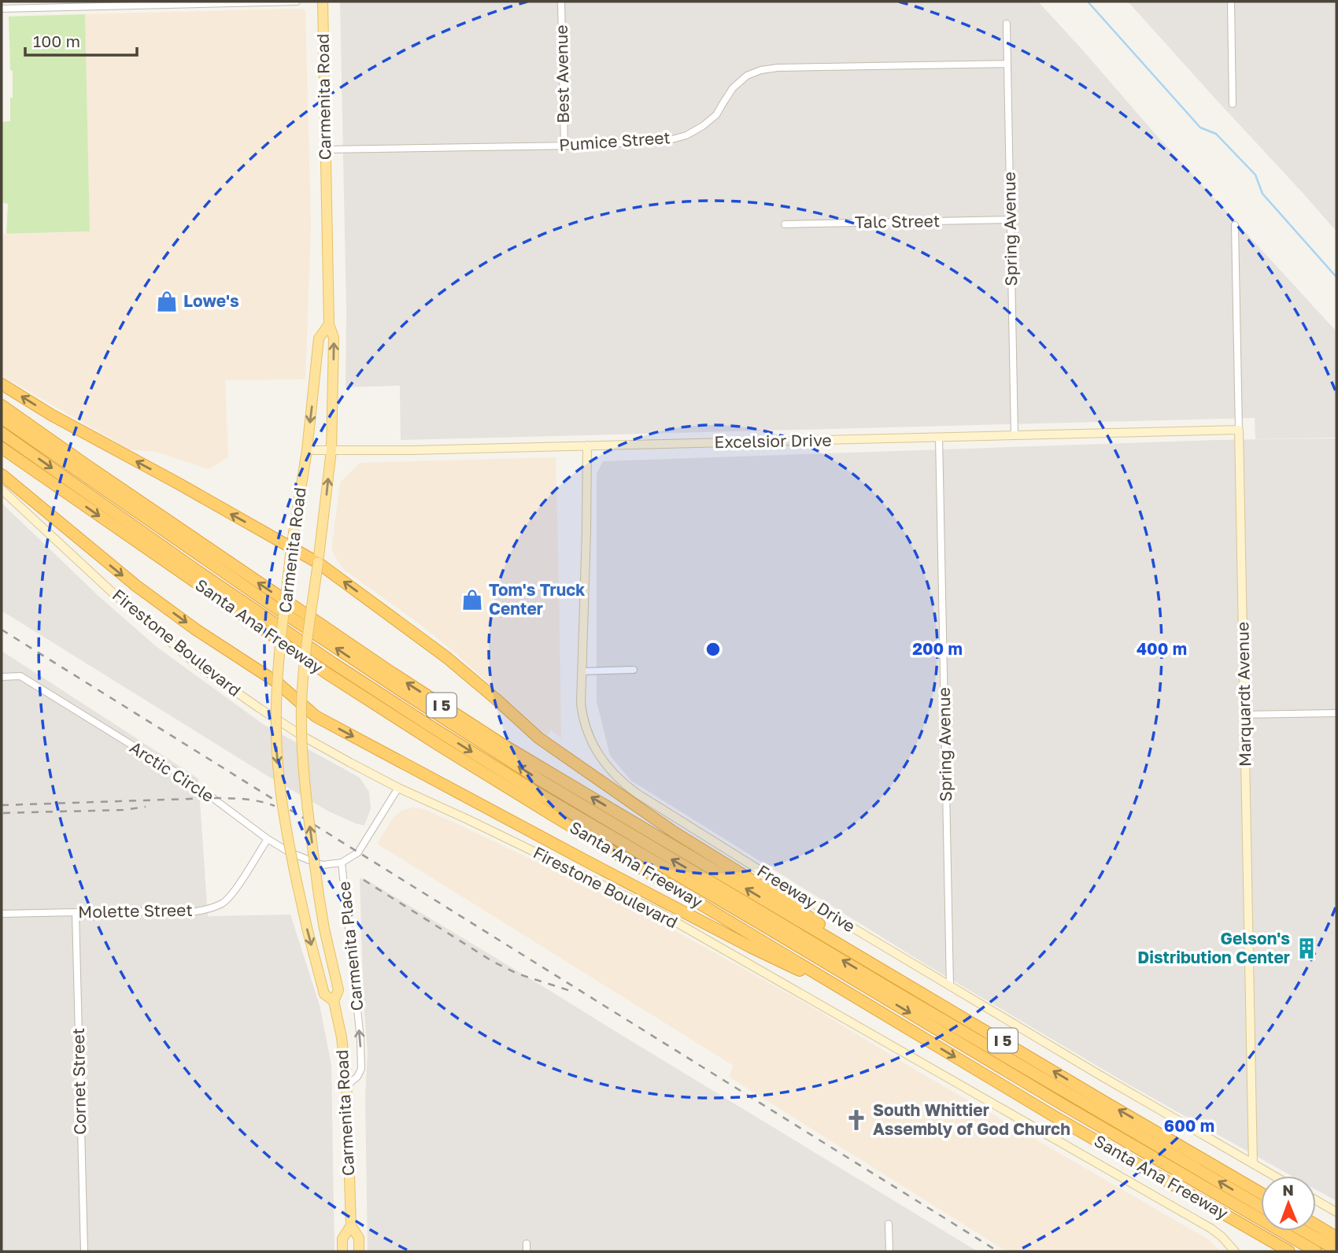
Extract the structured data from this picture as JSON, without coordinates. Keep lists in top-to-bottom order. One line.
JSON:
{"streets":{"highway":["Santa Ana Freeway","I 5"],"main road":["Carmenita Road"],"street":["Best Avenue","Pumice Street","Talc Street","Spring Avenue","Excelsior Drive","Firestone Boulevard","Marquardt Avenue","Arctic Circle","Freeway Drive","Molette Street","Carmenita Place","Cornet Street"]},"crossings":[["Best Avenue","Pumice Street"],["Carmenita Road","Pumice Street"],["Carmenita Road","Excelsior Drive"],["Carmenita Road","Carmenita Place"],["Pumice Street","Spring Avenue"],["Talc Street","Spring Avenue"],["Spring Avenue","Excelsior Drive"],["Spring Avenue","Freeway Drive"],["Excelsior Drive","Marquardt Avenue"],["Excelsior Drive","Freeway Drive"],["Firestone Boulevard","Carmenita Place"],["Marquardt Avenue","Freeway Drive"],["Arctic Circle","Molette Street"],["Arctic Circle","Carmenita Place"],["Molette Street","Cornet Street"]],"one_way":["Carmenita Place"],"places":{"shop":["Lowe's","Tom's Truck Center"],"building":["Gelson's Distribution Center"],"church":["South Whittier Assembly of God Church"]},"scale_bar":"100 m","north":"top","rings":["200 m","400 m","600 m"]}
